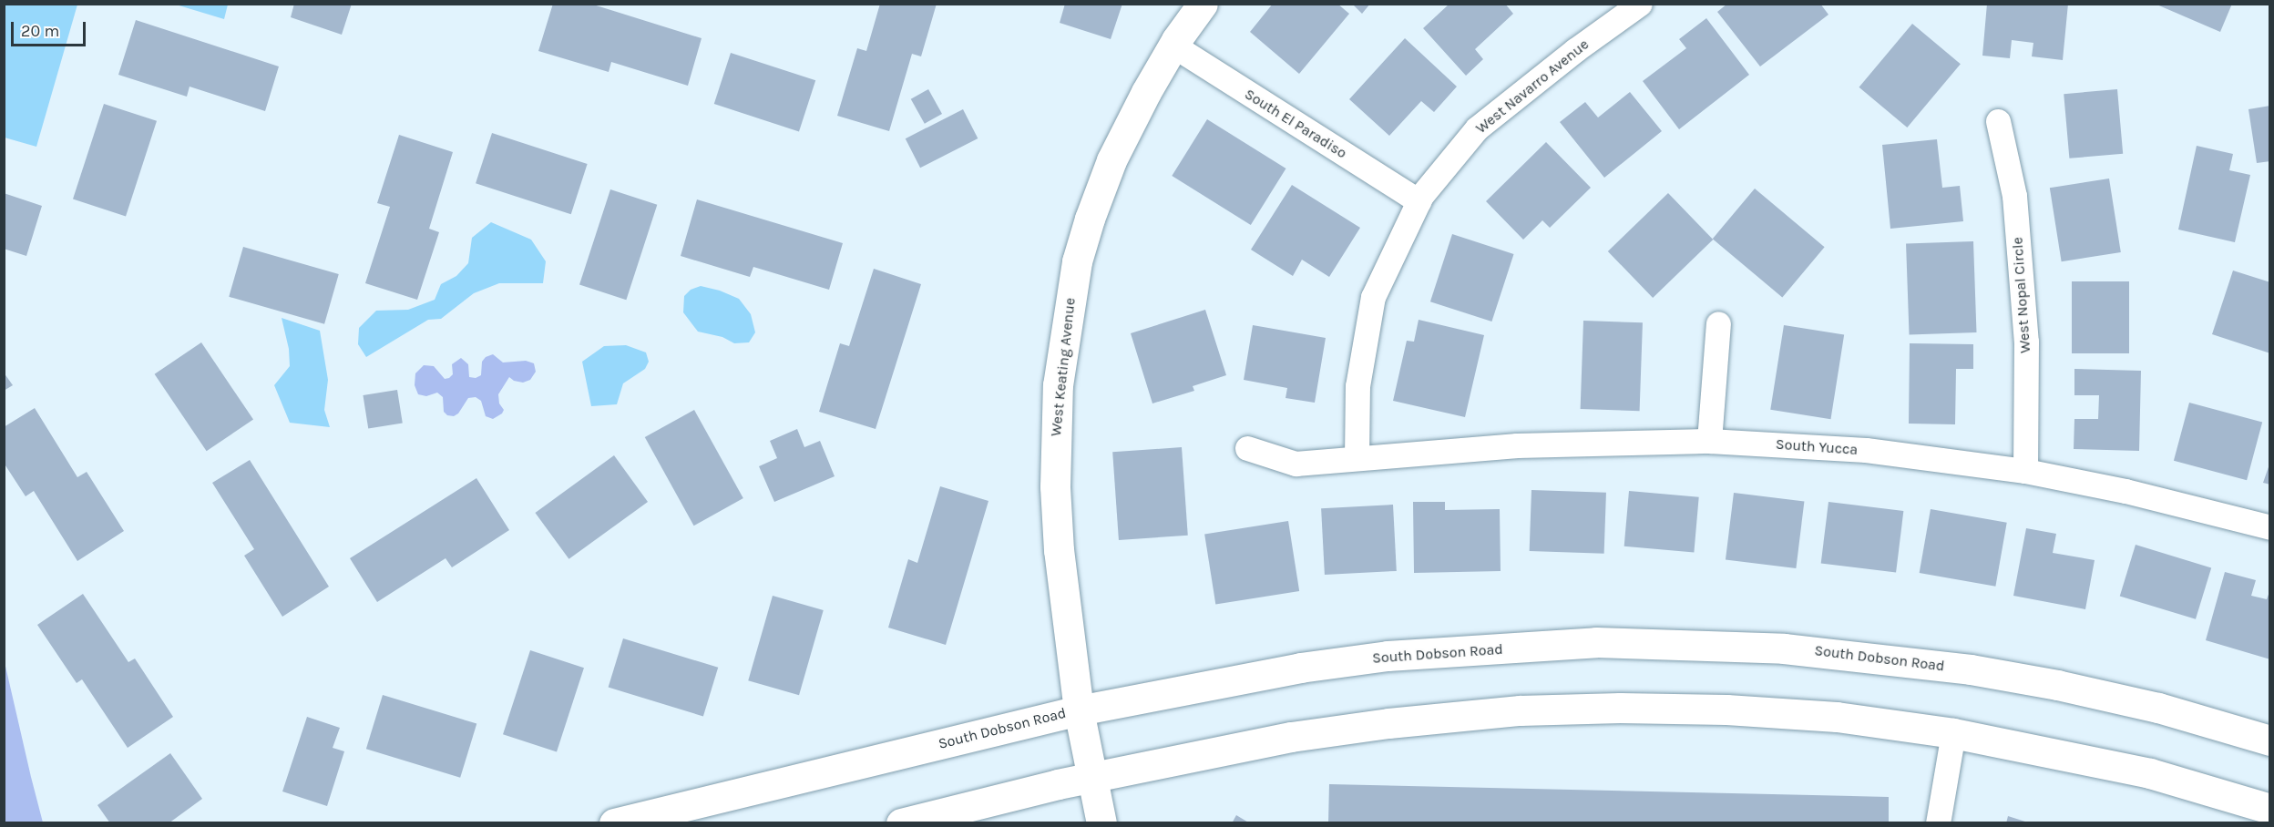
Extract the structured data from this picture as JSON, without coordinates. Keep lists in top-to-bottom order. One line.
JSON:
{"streets":{"main road":["West Keating Avenue","South Dobson Road"],"street":["West Navarro Avenue","South El Paradiso","West Nopal Circle","South Yucca"]},"crossings":[["West Navarro Avenue","South El Paradiso"],["West Navarro Avenue","South Yucca"],["South El Paradiso","West Keating Avenue"],["West Nopal Circle","South Yucca"],["West Keating Avenue","South Dobson Road"]],"scale_bar":"20 m"}
